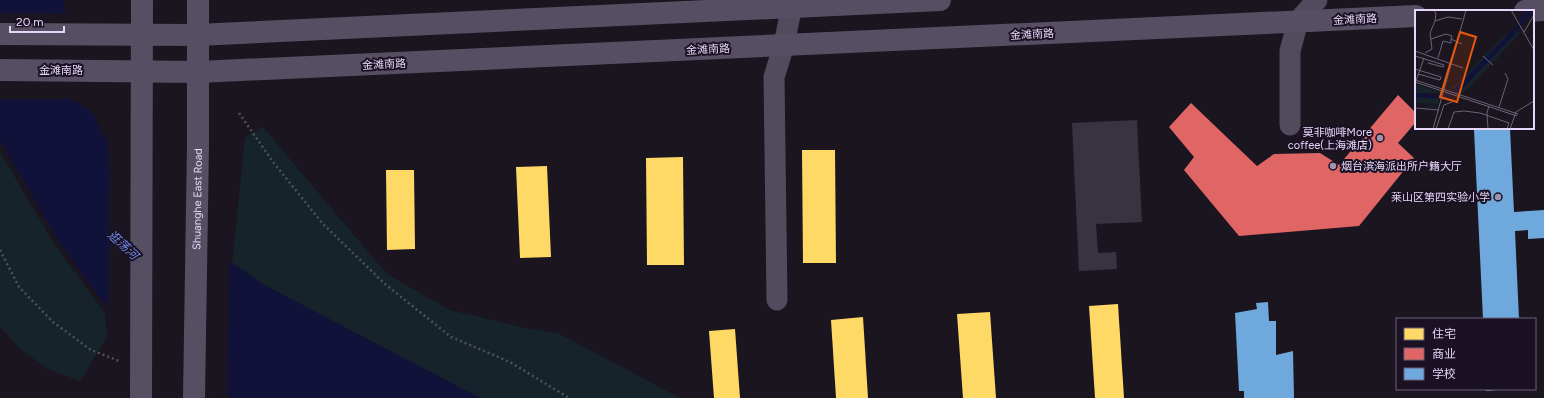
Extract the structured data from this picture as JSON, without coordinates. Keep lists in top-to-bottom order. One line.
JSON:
{"streets":{"street":["金滩南路","Shuanghe East Road"]},"crossings":[["金滩南路","Shuanghe East Road"]],"water":["逛荡河"],"places":["莫非咖啡More coffee(上海滩店)","烟台滨海派出所户籍大厅","莱山区第四实验小学"],"legend":["住宅","商业","学校"],"scale_bar":"20 m"}
